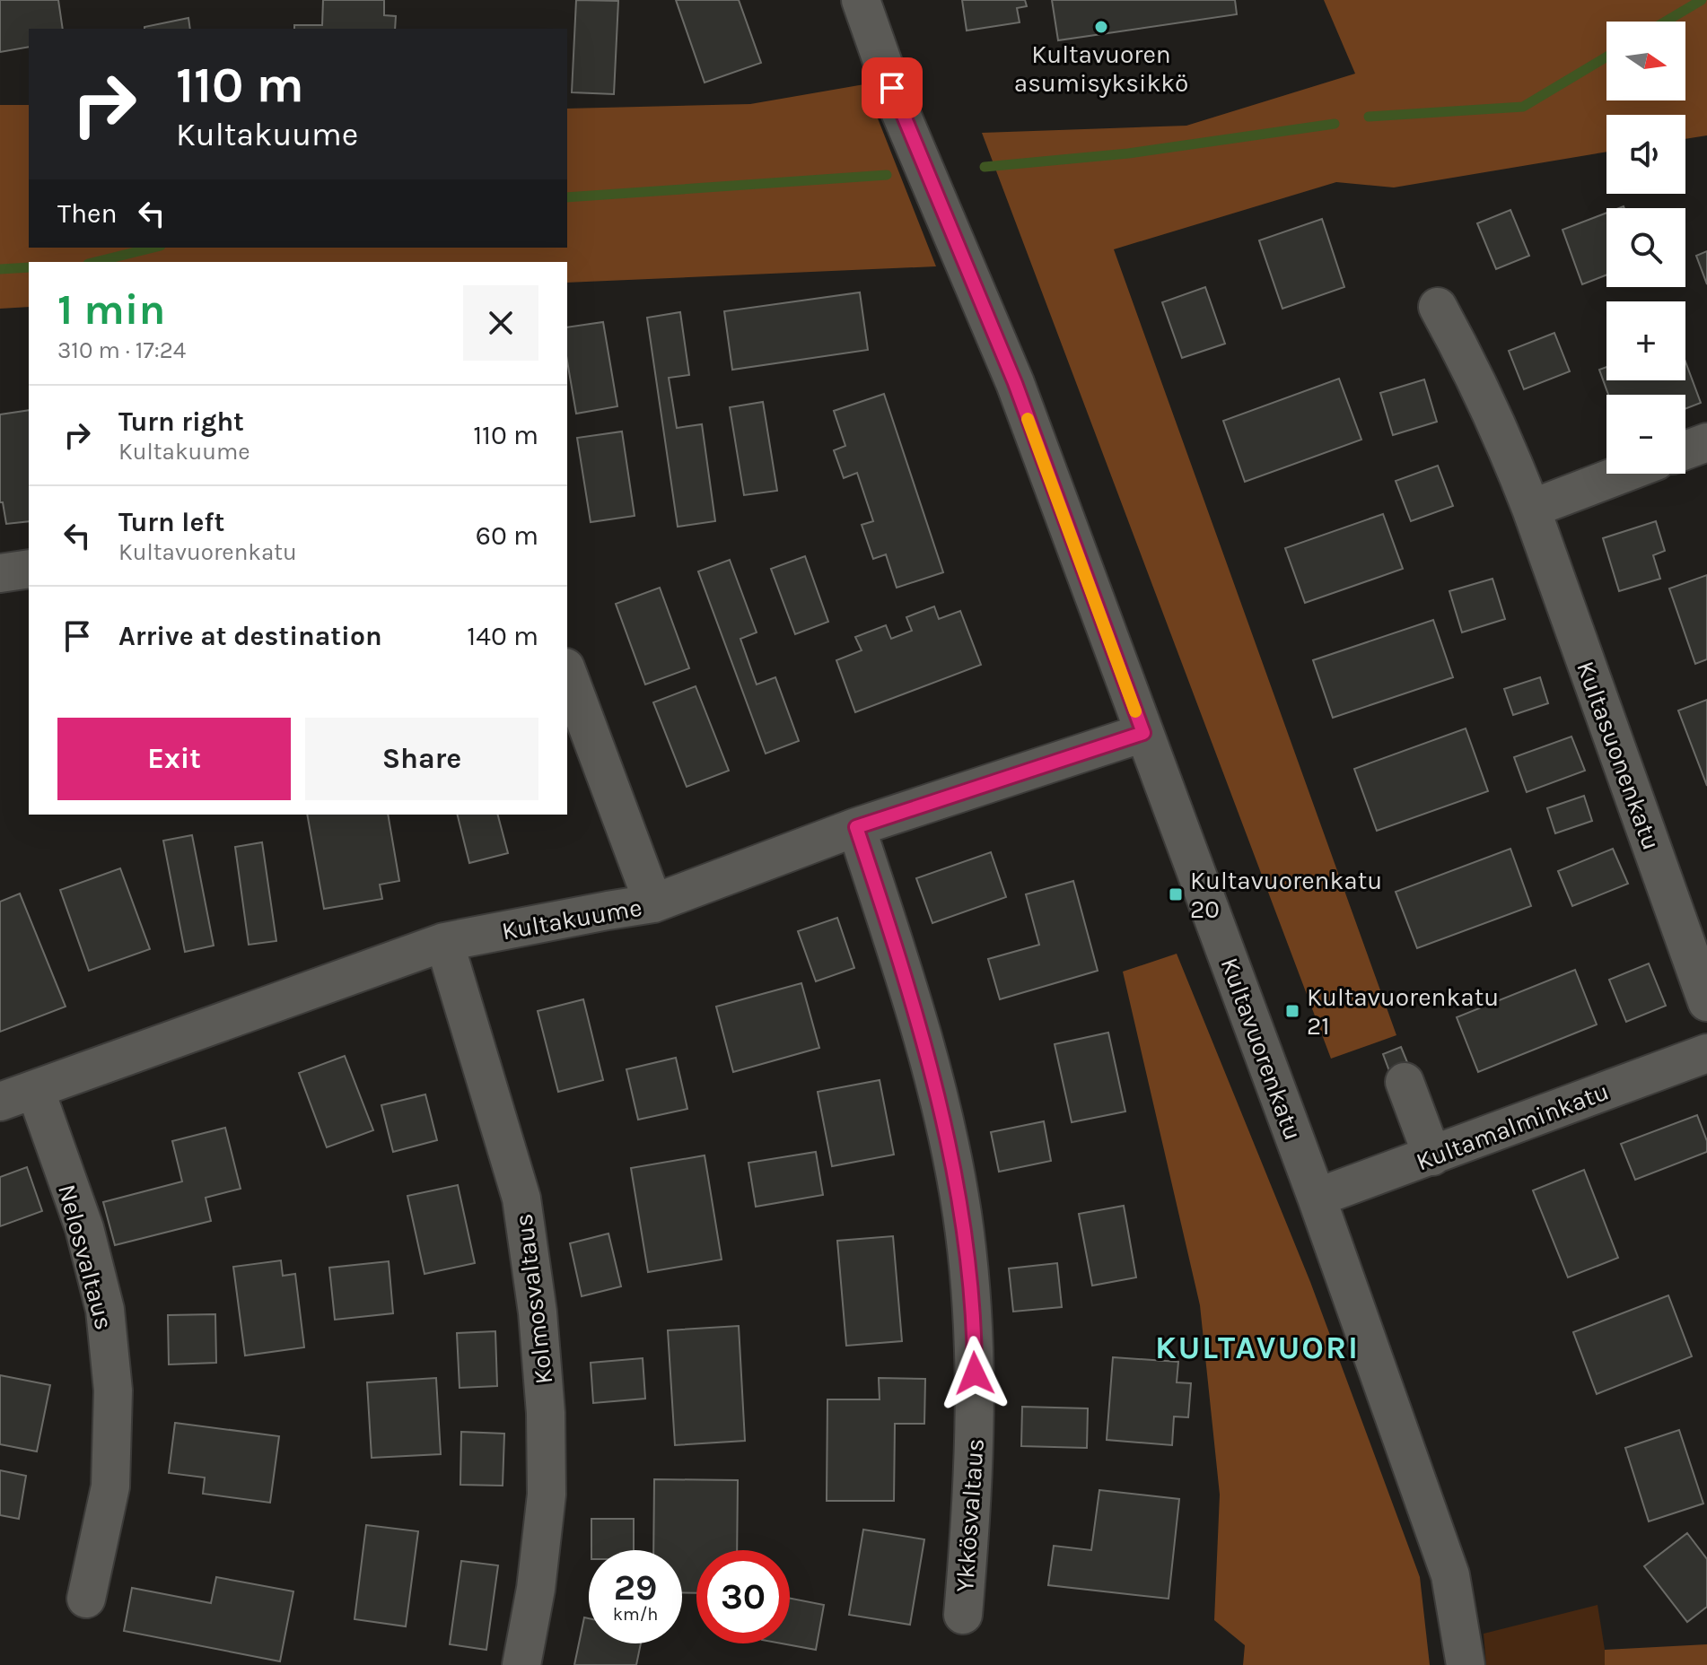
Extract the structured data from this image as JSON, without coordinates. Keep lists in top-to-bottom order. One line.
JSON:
{"streets":{"street":["Kultasuonenkatu","Kultakuume","Kultavuorenkatu","Kultamalminkatu","Nelosvaltaus","Kolmosvaltaus","Ykkösvaltaus"]},"crossings":[["Kultakuume","Kultavuorenkatu"],["Kultakuume","Nelosvaltaus"],["Kultakuume","Kolmosvaltaus"],["Kultakuume","Ykkösvaltaus"],["Kultavuorenkatu","Kultamalminkatu"]],"districts":["KULTAVUORI"],"places":{"other":["Kultavuoren asumisyksikkö"],"transit":["Kultavuorenkatu 20","Kultavuorenkatu 21"]},"north":"right","page":{"map_buttons":["+","−"],"turn":["110 m","Kultakuume"],"then":"Then","heading":["1 min","310 m · 17:24"],"list":[{"name":"Turn right","note":"Kultakuume","value":"110 m"},{"name":"Turn left","note":"Kultavuorenkatu","value":"60 m"},{"name":"Arrive at destination","value":"140 m"}],"buttons":["Exit","Share"],"speed":"29 km/h","limit":"30"}}
